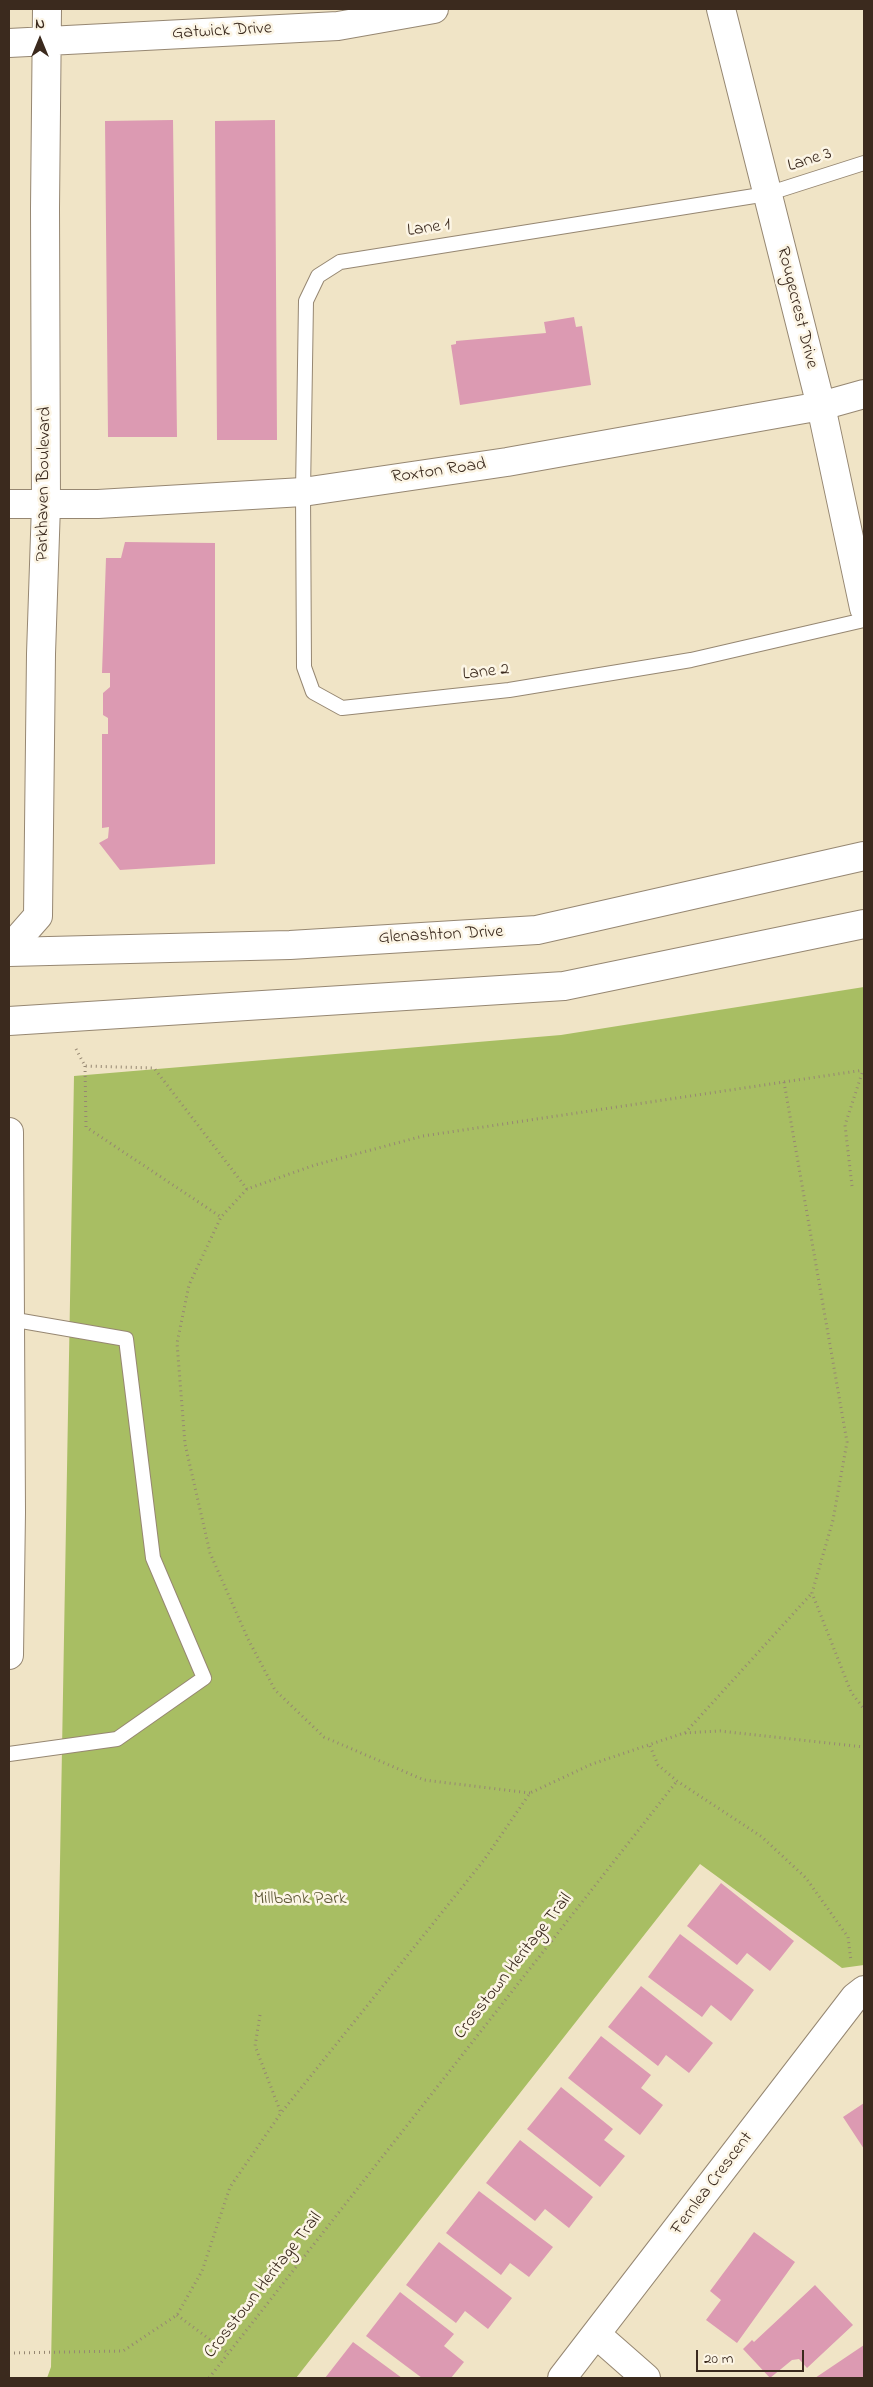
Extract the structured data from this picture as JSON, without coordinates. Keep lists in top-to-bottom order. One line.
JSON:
{"streets":{"street":["Gatwick Drive","Rougecrest Drive","Roxton Road","Parkhaven Boulevard","Glenashton Drive","Fernlea Crescent"],"lane":["Lane 3","Lane 1","Lane 2"],"path":["Crosstown Heritage Trail"]},"crossings":[["Gatwick Drive","Parkhaven Boulevard"],["Lane 3","Lane 1"],["Lane 3","Rougecrest Drive"],["Lane 1","Rougecrest Drive"],["Lane 1","Roxton Road"],["Lane 1","Lane 2"],["Rougecrest Drive","Roxton Road"],["Roxton Road","Parkhaven Boulevard"],["Roxton Road","Lane 2"],["Parkhaven Boulevard","Glenashton Drive"]],"parks":["Millbank Park"],"scale_bar":"20 m","north":"top"}
